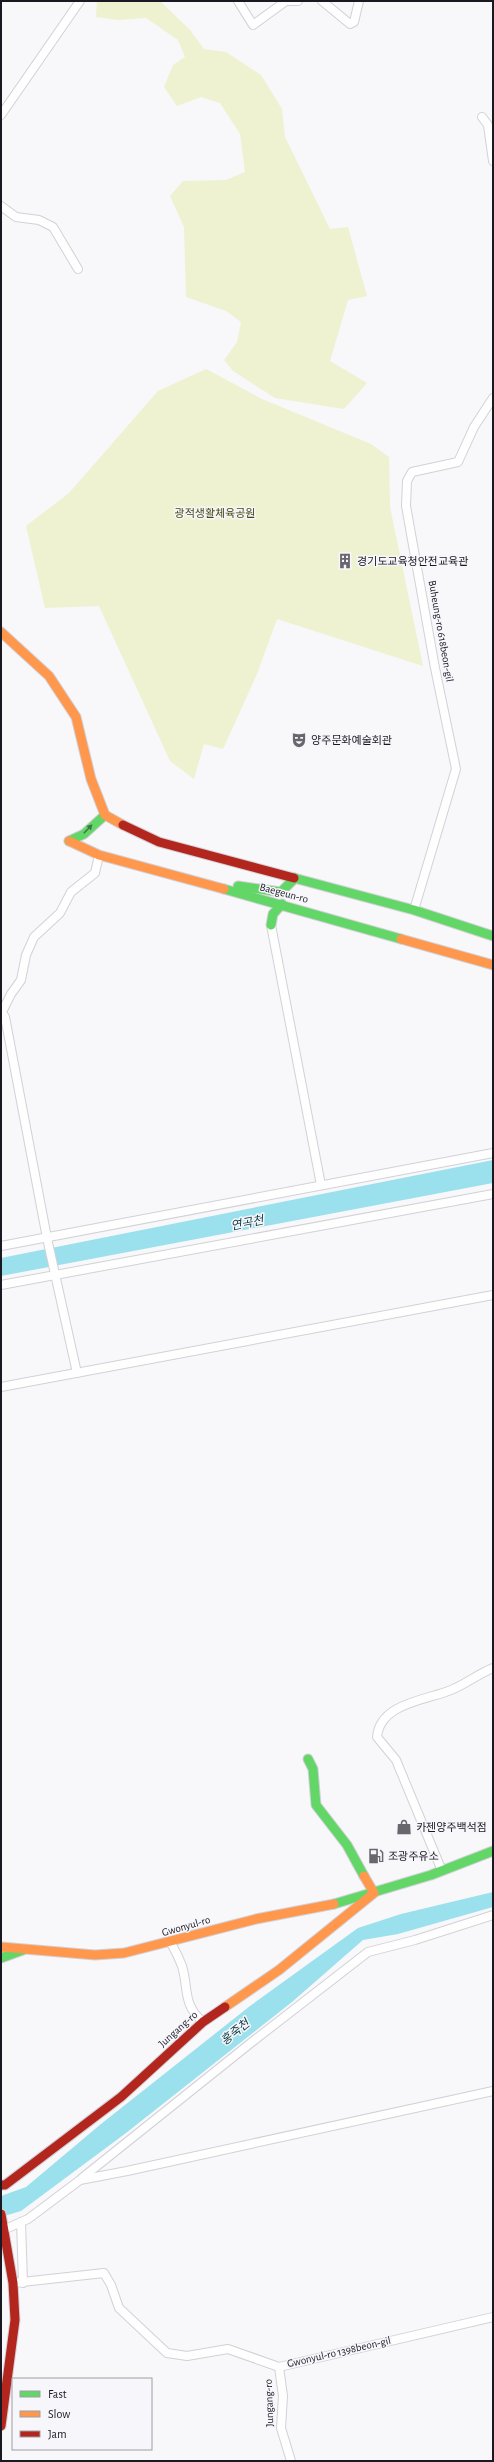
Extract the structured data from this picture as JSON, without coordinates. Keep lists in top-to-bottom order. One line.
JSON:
{"streets":{"street":["Buheung-ro 618beon-gil","Baegeun-ro","Gwonyul-ro","Jungang-ro","Gwonyul-ro 1398beon-gil"]},"crossings":[["Gwonyul-ro","Jungang-ro"],["Jungang-ro","Gwonyul-ro 1398beon-gil"]],"water":["연곡천","홍죽천"],"parks":["광적생활체육공원"],"places":{"building":["경기도교육청안전교육관"],"theatre":["양주문화예술회관"],"shop":["카젠양주백석점"],"fuel station":["조광주유소"]},"legend":["Fast","Slow","Jam"]}
